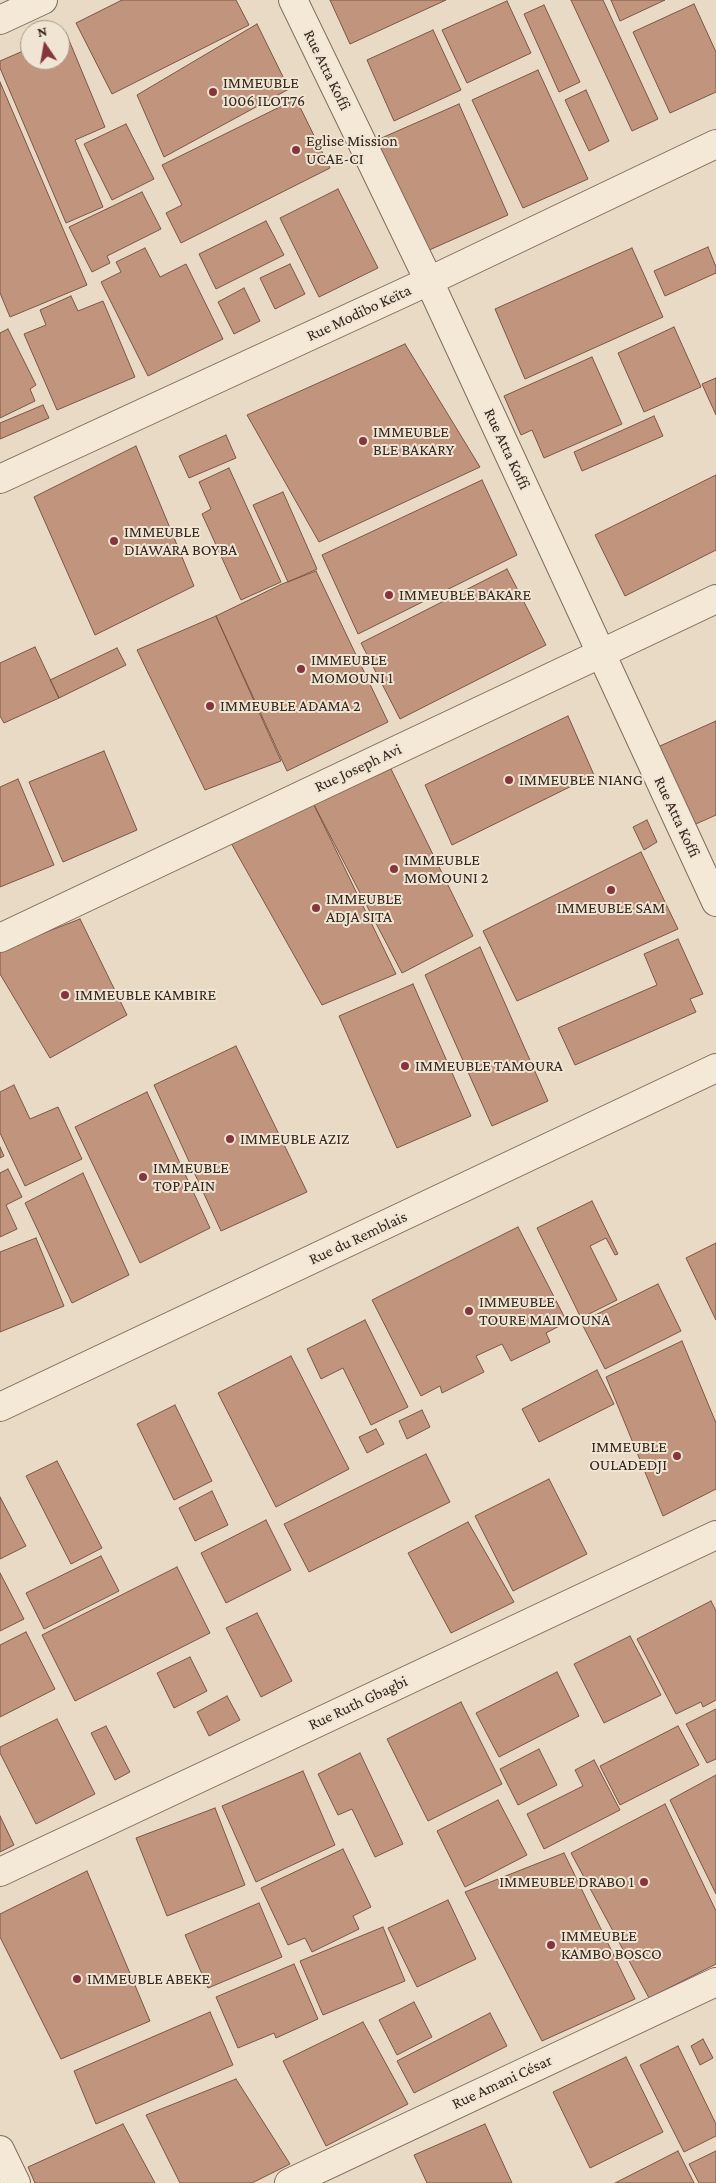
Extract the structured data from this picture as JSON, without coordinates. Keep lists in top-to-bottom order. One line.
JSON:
{"streets":{"street":["Rue Atta Koffi","Rue Modibo Keïta","Rue Joseph Avi","Rue du Remblais","Rue Ruth Gbagbi","Rue Amani César"]},"crossings":[["Rue Atta Koffi","Rue Modibo Keïta"],["Rue Atta Koffi","Rue Joseph Avi"]],"places":["IMMEUBLE 1006 ILOT76","Eglise Mission UCAE-CI","IMMEUBLE BLE BAKARY","IMMEUBLE DIAWARA BOYBA","IMMEUBLE BAKARE","IMMEUBLE MOMOUNI 1","IMMEUBLE ADAMA 2","IMMEUBLE NIANG","IMMEUBLE MOMOUNI 2","IMMEUBLE SAM","IMMEUBLE ADJA SITA","IMMEUBLE KAMBIRE","IMMEUBLE TAMOURA","IMMEUBLE AZIZ","IMMEUBLE TOP PAIN","IMMEUBLE TOURE MAIMOUNA","IMMEUBLE OULADEDJI","IMMEUBLE DRABO 1","IMMEUBLE KAMBO BOSCO","IMMEUBLE ABEKE"],"north":"top"}
